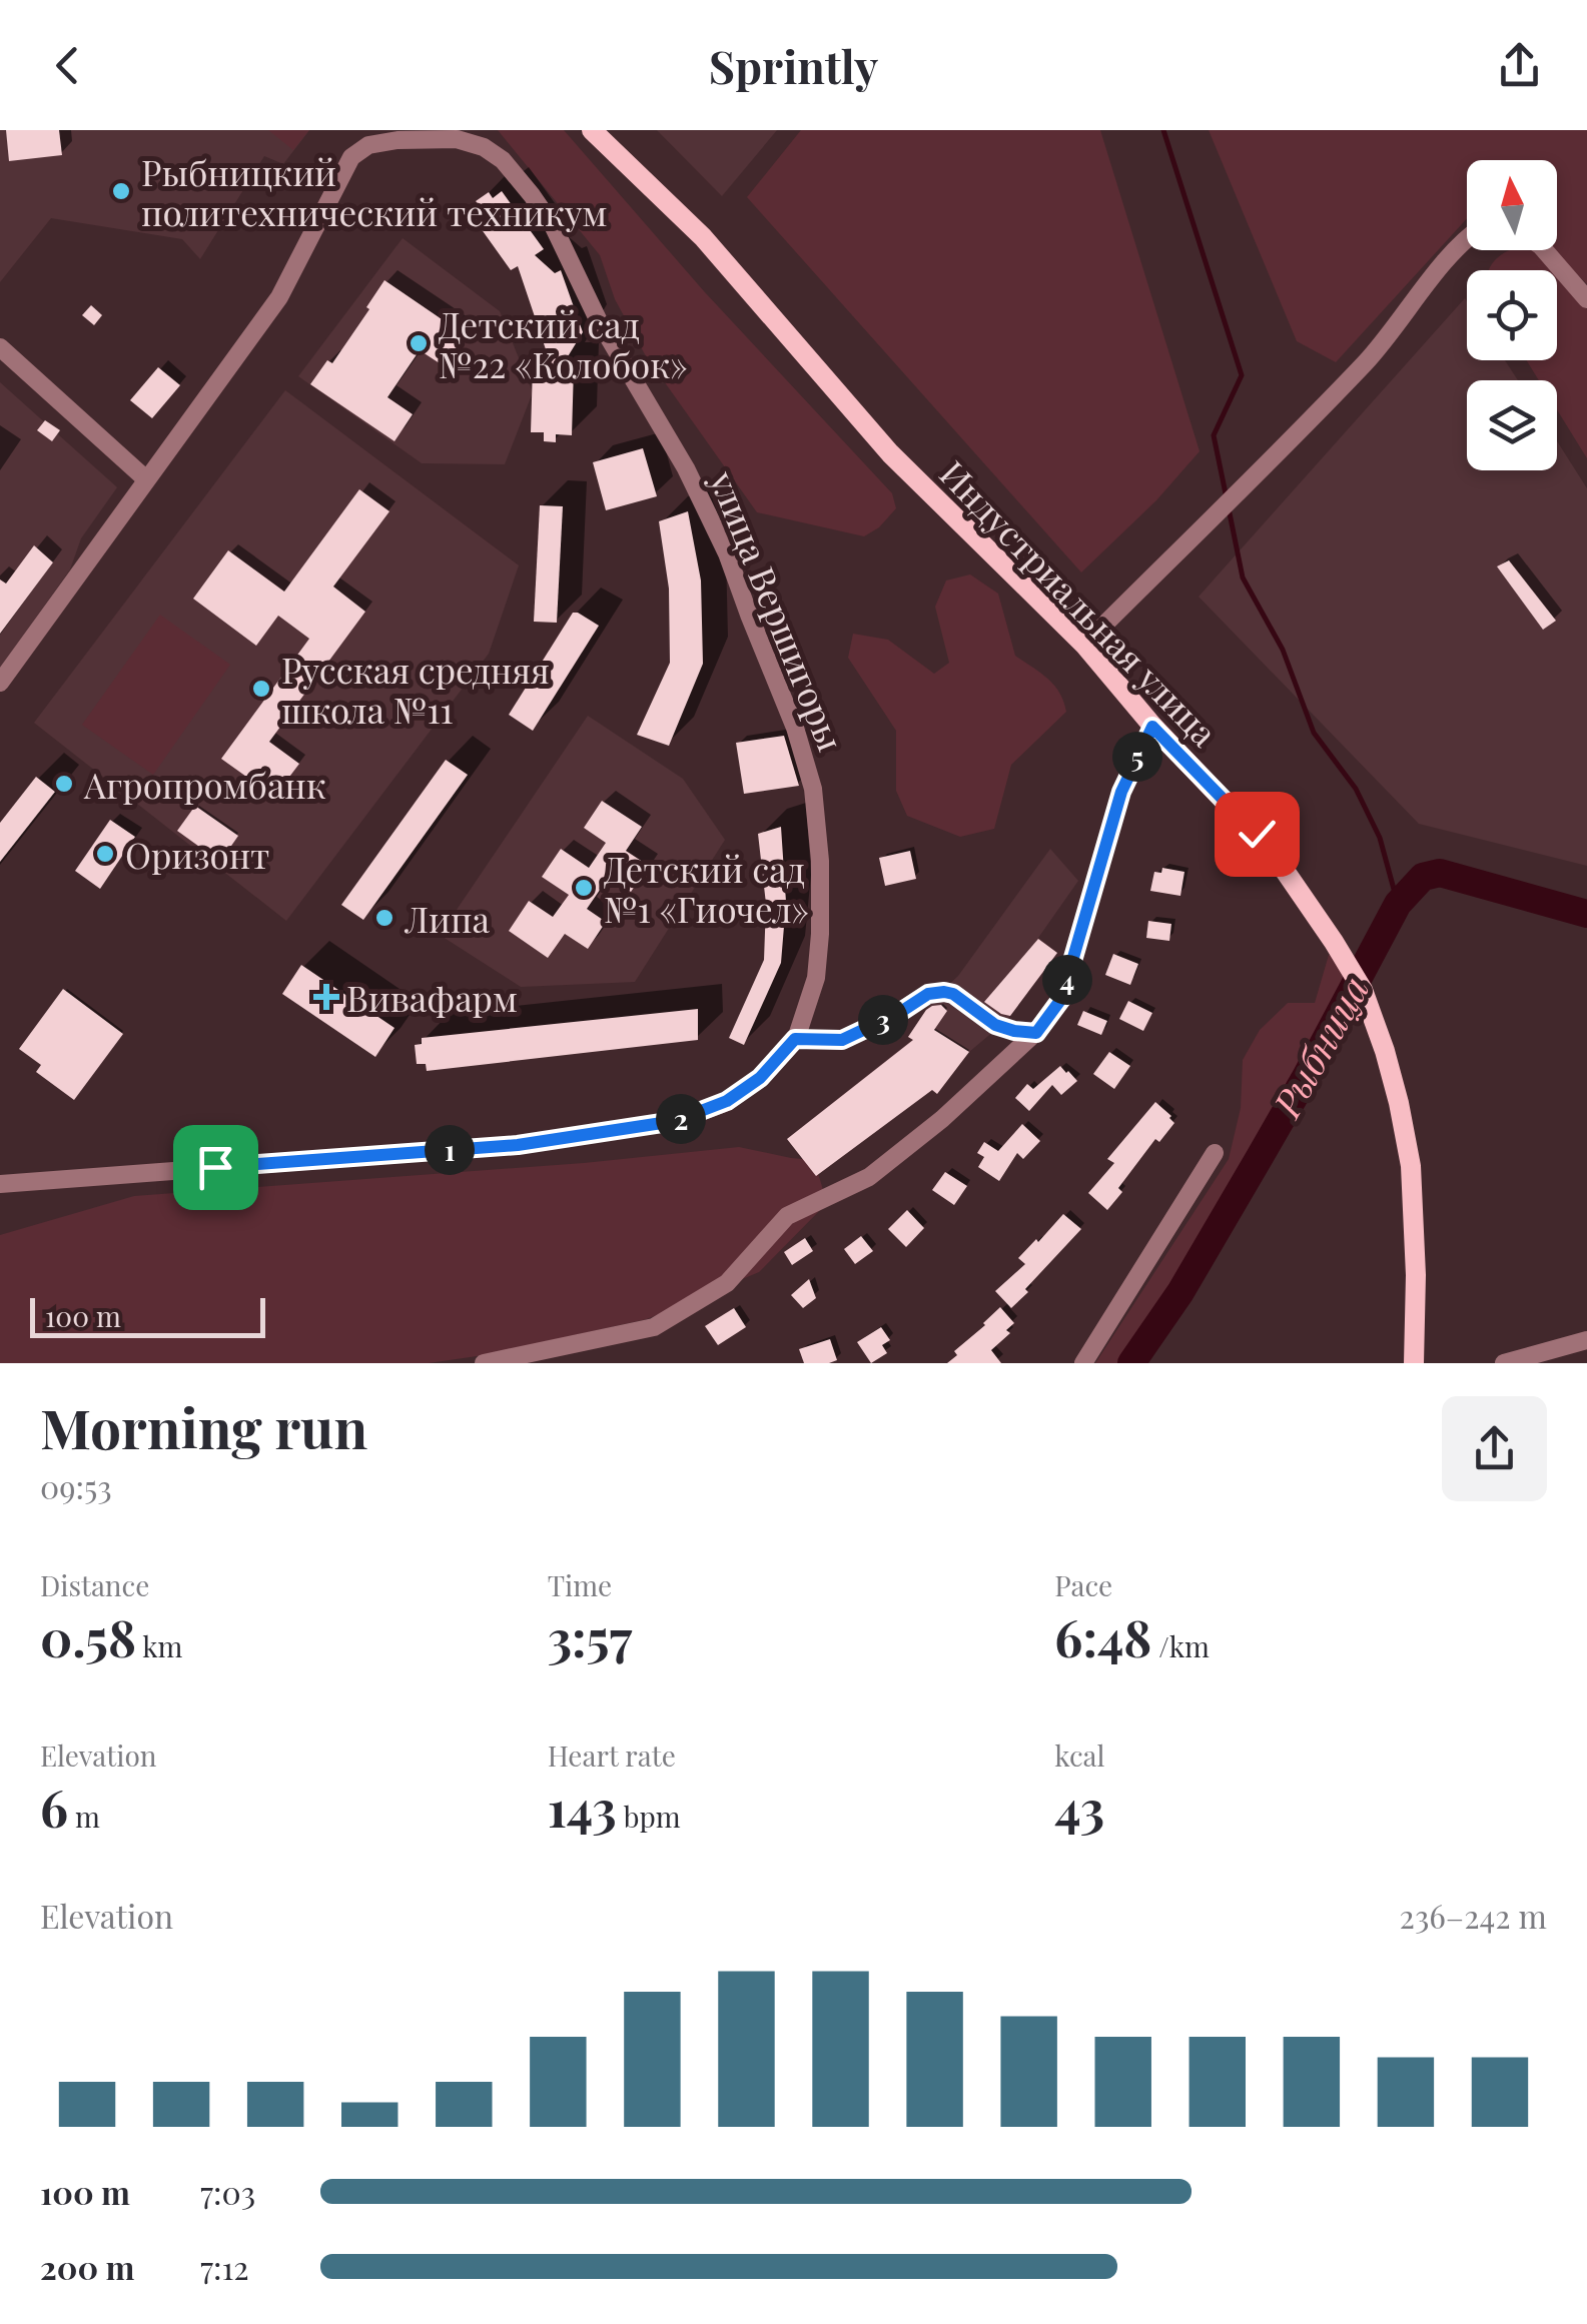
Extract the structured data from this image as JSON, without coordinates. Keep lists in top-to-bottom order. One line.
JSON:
{"streets":{"main road":["Индустриальная улица"],"street":["улица Вершигоры"]},"water":["Рыбница"],"places":{"other":["Рыбницкий политехнический техникум","Детский сад №22 «Колобок»","Русская средняя школа №11","Агропромбанк","Оризонт","Детский сад №1 «Гиочел»","Липа"],"health":["Вивафарм"]},"scale_bar":"100 m","north":"top","page":{"header":"Sprintly","pins":["5","4","3","2","1"],"scale":"100 m","heading":["Morning run","09:53"],"stats":[["Distance","0.58 km"],["Time","3:57"],["Pace","6:48 /km"],["Elevation","6 m"],["Heart rate","143 bpm"],["kcal","43"]],"chart":["Elevation","236–242 m"],"list":[{"name":"100 m","note":"7:03"},{"name":"200 m","note":"7:12"}]}}
